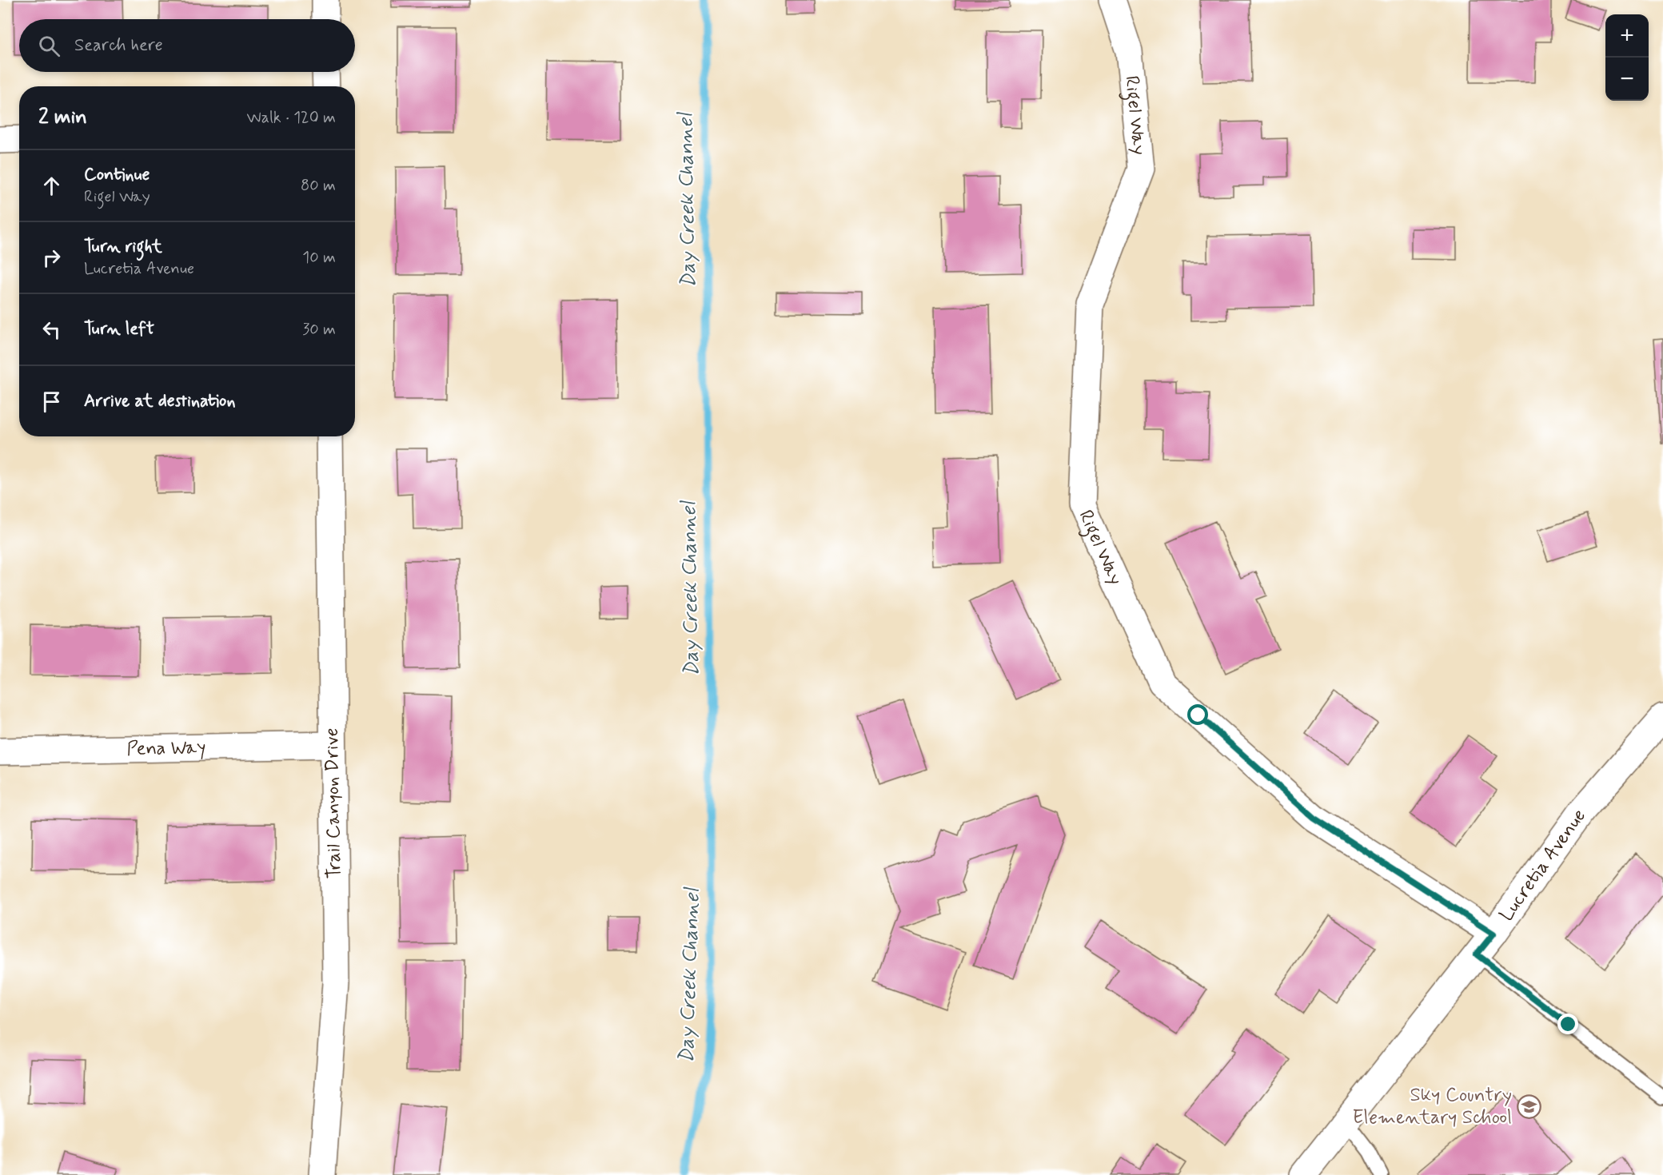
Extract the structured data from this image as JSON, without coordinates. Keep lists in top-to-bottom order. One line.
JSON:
{"streets":{"street":["Rigel Way","Pena Way","Trail Canyon Drive","Lucretia Avenue"]},"crossings":[["Rigel Way","Lucretia Avenue"],["Pena Way","Trail Canyon Drive"]],"water":["Day Creek Channel"],"places":{"school or university":["Sky Country Elementary School"]},"page":{"map_buttons":["+","−"],"search":"Search here","heading":["2 min","Walk · 120 m"],"list":[["Continue","Rigel Way","80 m"],["Turn right","Lucretia Avenue","10 m"],["Turn left","30 m"],"Arrive at destination"]}}
